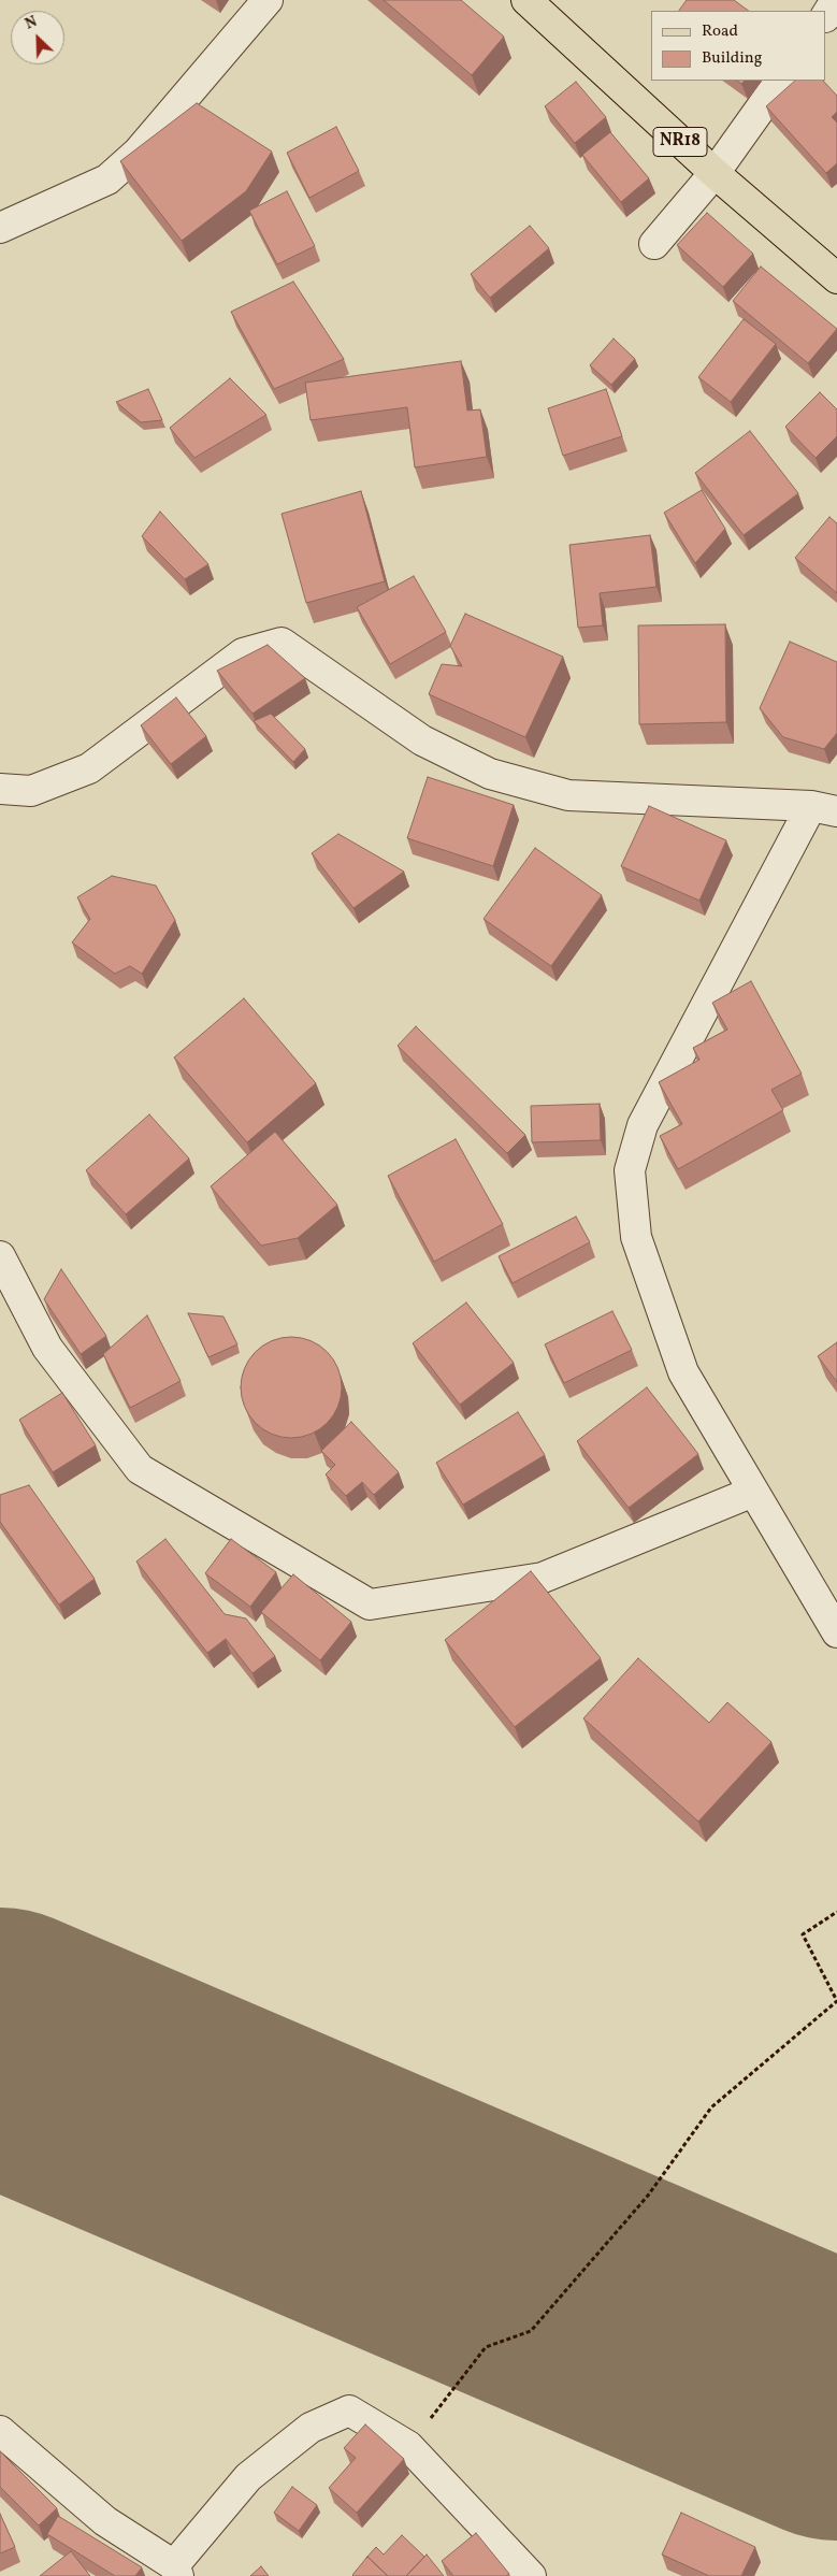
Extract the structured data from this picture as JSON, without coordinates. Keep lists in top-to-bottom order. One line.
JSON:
{"streets":{"main road":["NR18"]},"legend":["Road","Building"],"north":"top left"}
